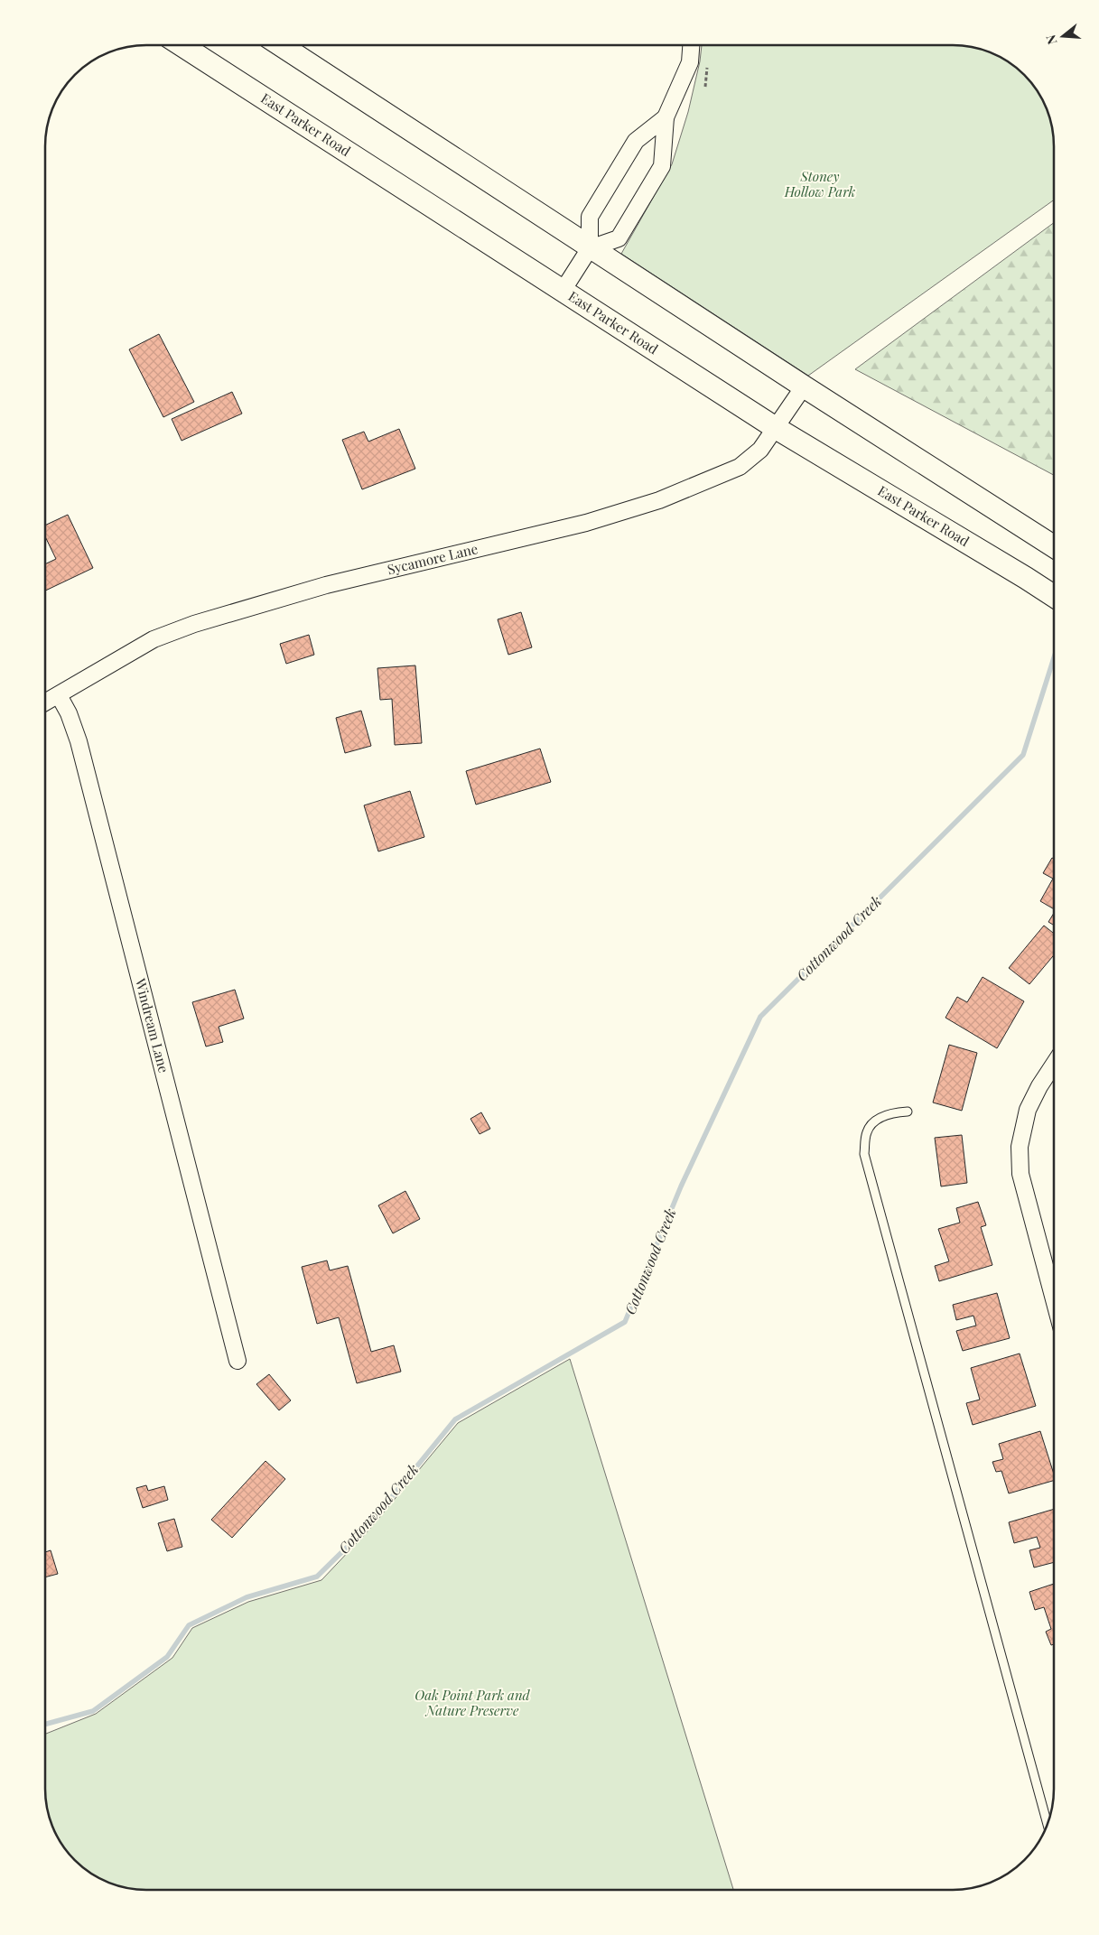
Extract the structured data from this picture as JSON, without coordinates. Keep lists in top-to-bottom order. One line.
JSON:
{"streets":{"main road":["East Parker Road"],"street":["Sycamore Lane","Windream Lane"]},"crossings":[["East Parker Road","Sycamore Lane"],["Sycamore Lane","Windream Lane"]],"water":["Cottonwood Creek"],"parks":["Stoney Hollow Park","Oak Point Park and Nature Preserve"],"north":"left"}
